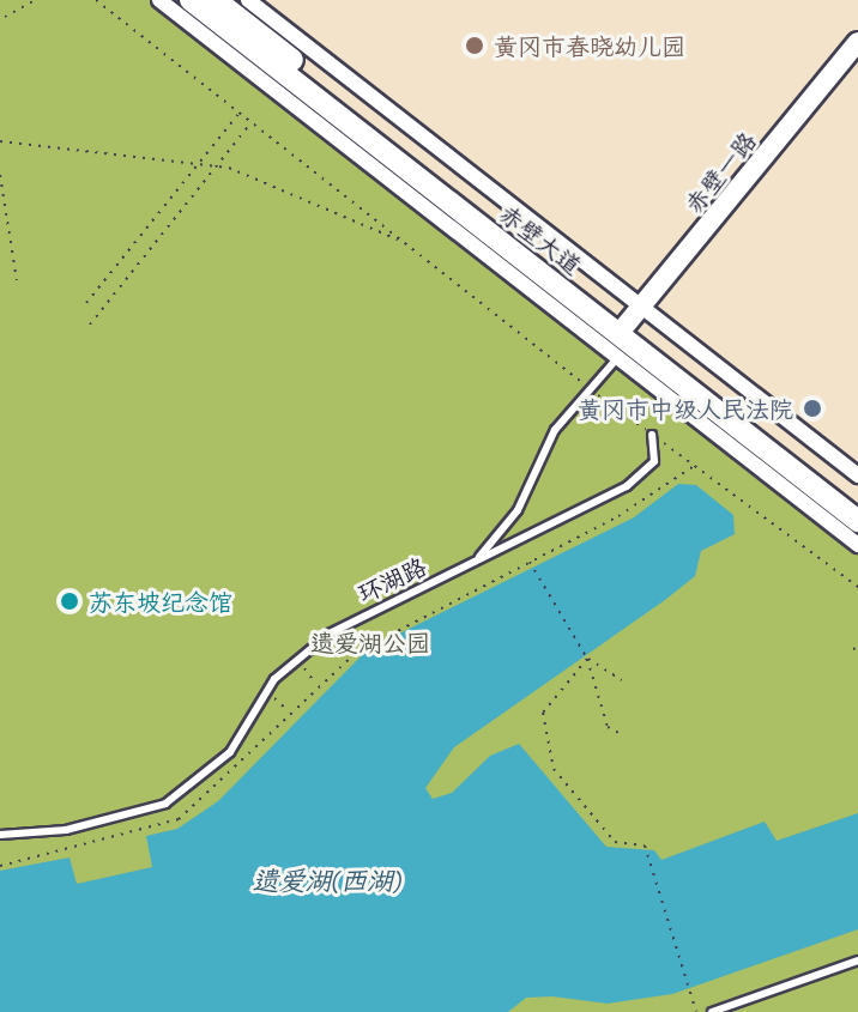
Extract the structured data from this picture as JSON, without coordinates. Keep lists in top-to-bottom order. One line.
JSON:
{"streets":{"main road":["赤壁大道"],"street":["赤壁一路"],"lane":["环湖路"]},"crossings":[["赤壁一路","赤壁大道"]],"water":["遗爱湖(西湖)"],"parks":["遗爱湖公园"],"places":["黄冈市春晓幼儿园","黄冈市中级人民法院","苏东坡纪念馆"]}
